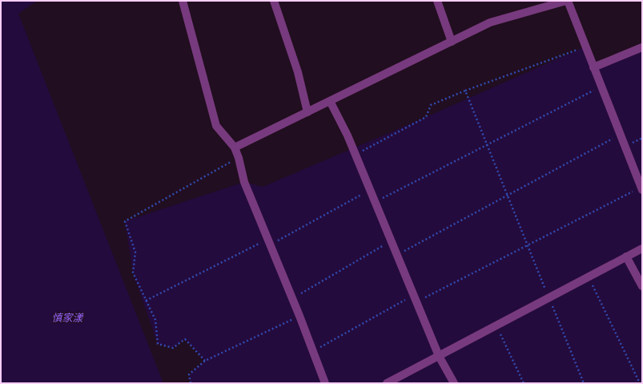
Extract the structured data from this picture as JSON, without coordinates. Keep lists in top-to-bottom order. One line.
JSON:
{"water":["慎家漾"]}
